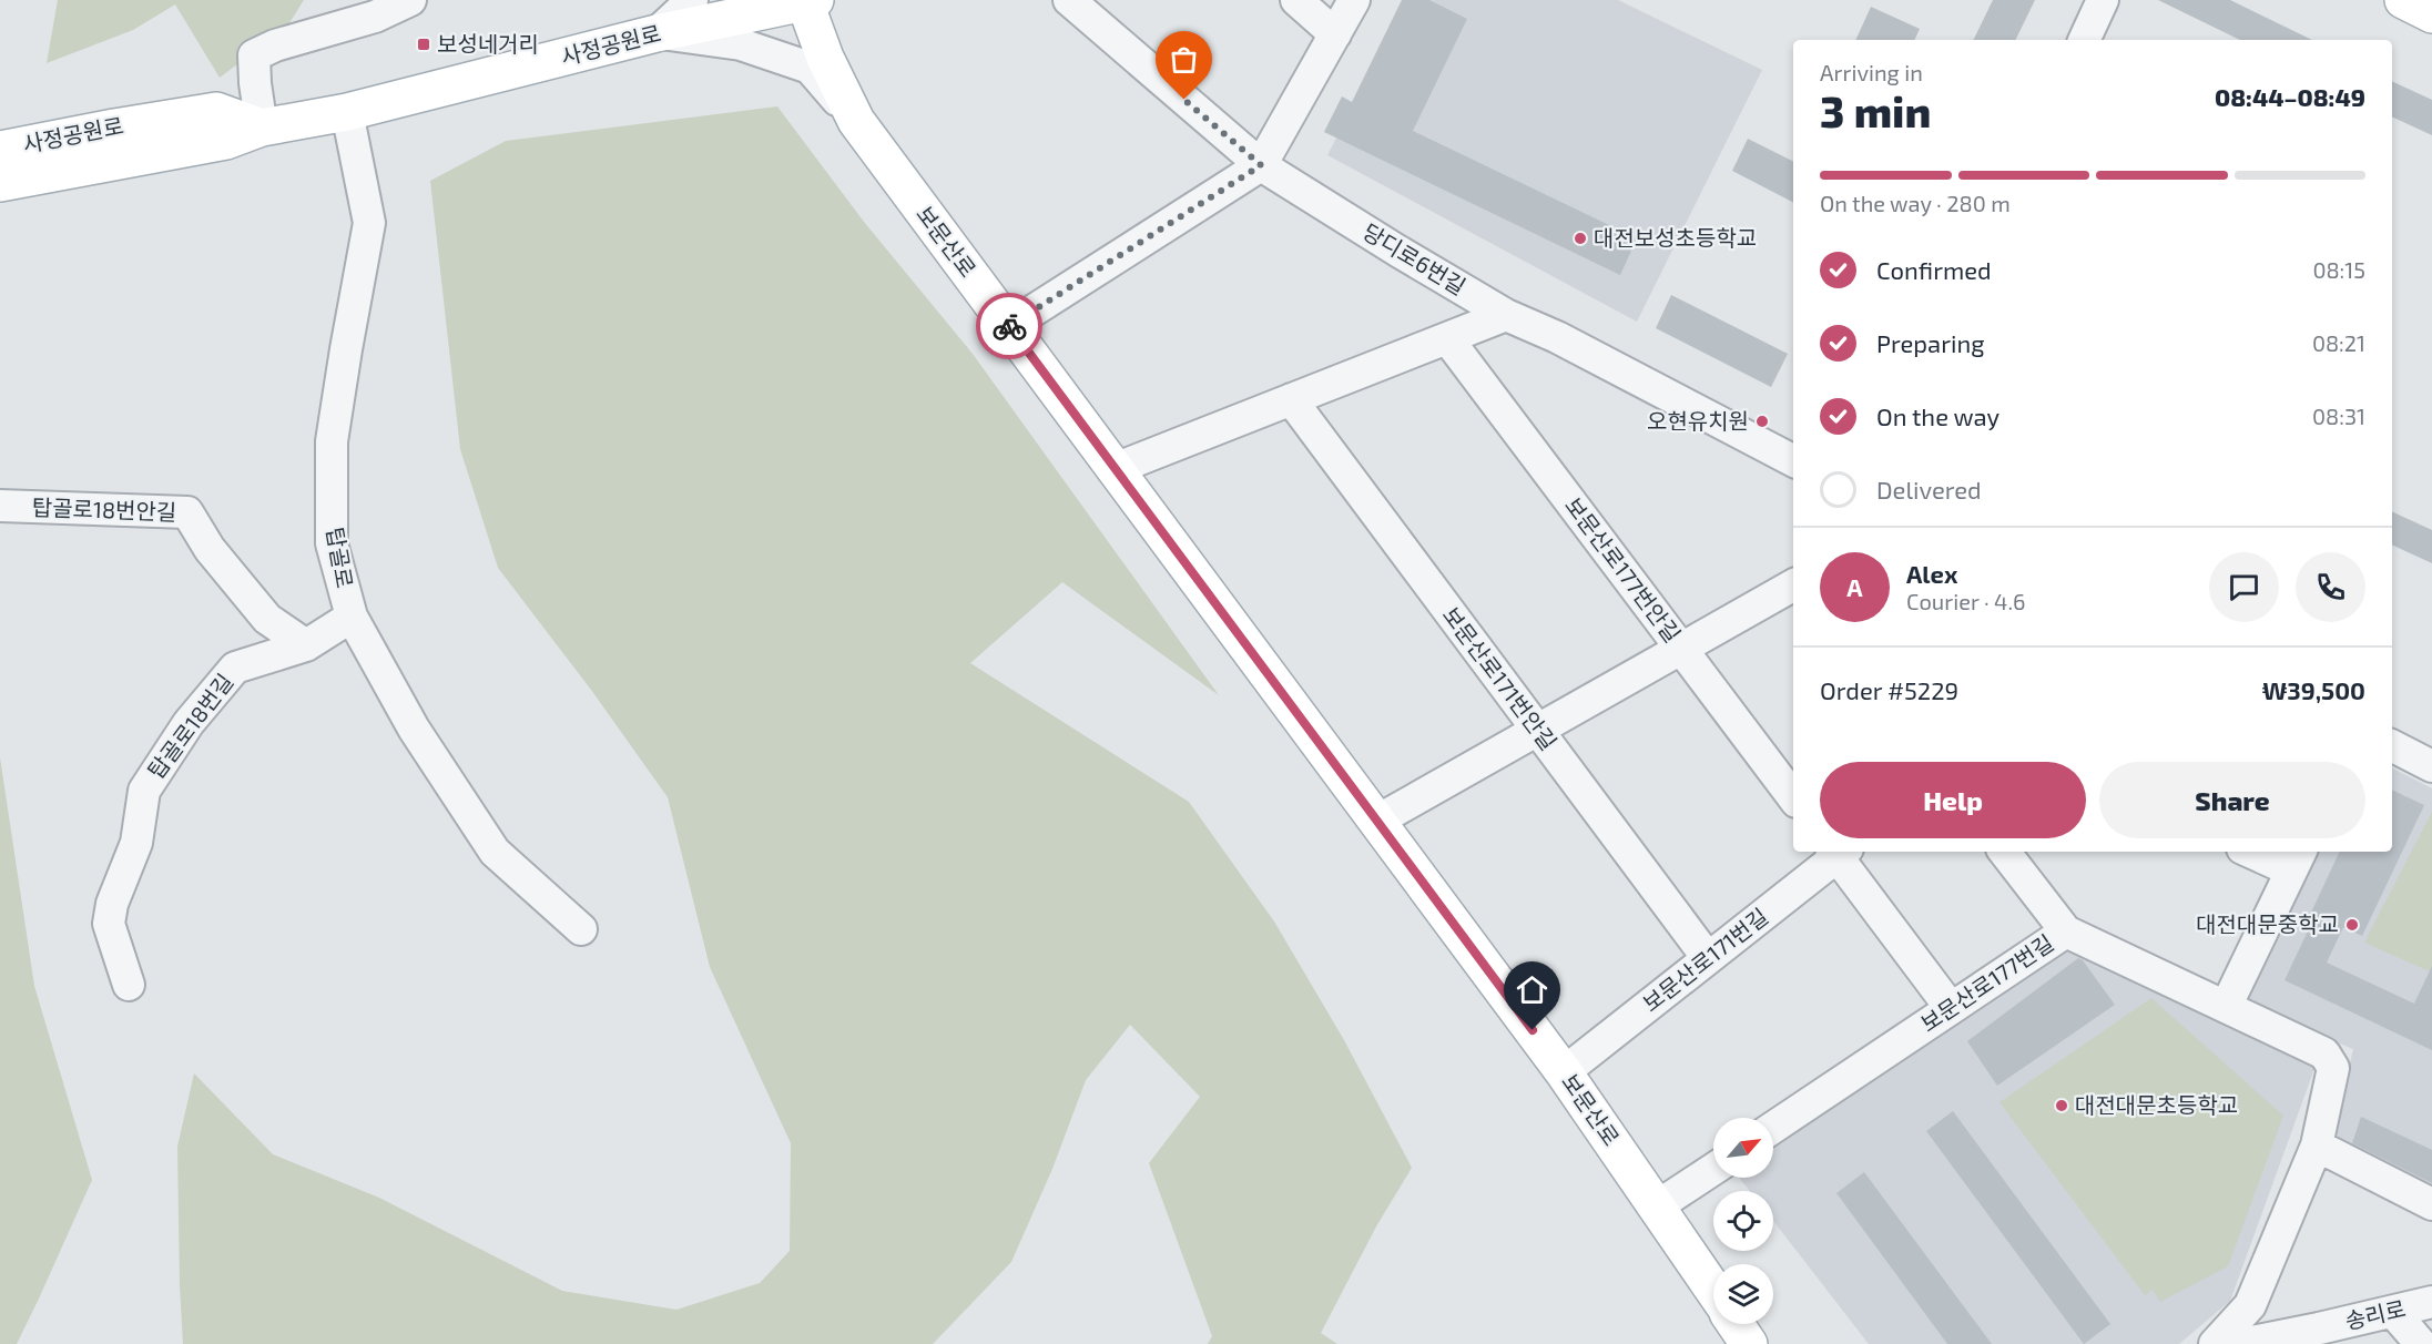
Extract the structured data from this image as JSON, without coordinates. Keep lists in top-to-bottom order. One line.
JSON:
{"streets":{"main road":["사정공원로","보문산로"],"street":["당디로6번길","탑골로18번안길","탑골로","보문산로177번안길","보문산로171번안길","탑골로18번길","보문산로171번길","보문산로177번길","송리로"]},"crossings":[["사정공원로","보문산로"],["사정공원로","탑골로"],["보문산로","보문산로171번길"],["탑골로18번안길","탑골로18번길"],["탑골로","탑골로18번길"],["보문산로171번안길","보문산로171번길"]],"places":{"transit":["보성네거리"],"other":["대전보성초등학교","오현유치원","대전대문중학교","대전대문초등학교"]},"north":"top right","page":{"heading":["3 min","Arriving in","08:44–08:49"],"panel":["Alex","Courier · 4.6","Order #5229","₩39,500"],"bar":"On the way · 280 m","list":[["Confirmed","08:15"],["Preparing","08:21"],["On the way","08:31"],"Delivered"],"round":"A","buttons":["Help","Share"]}}
